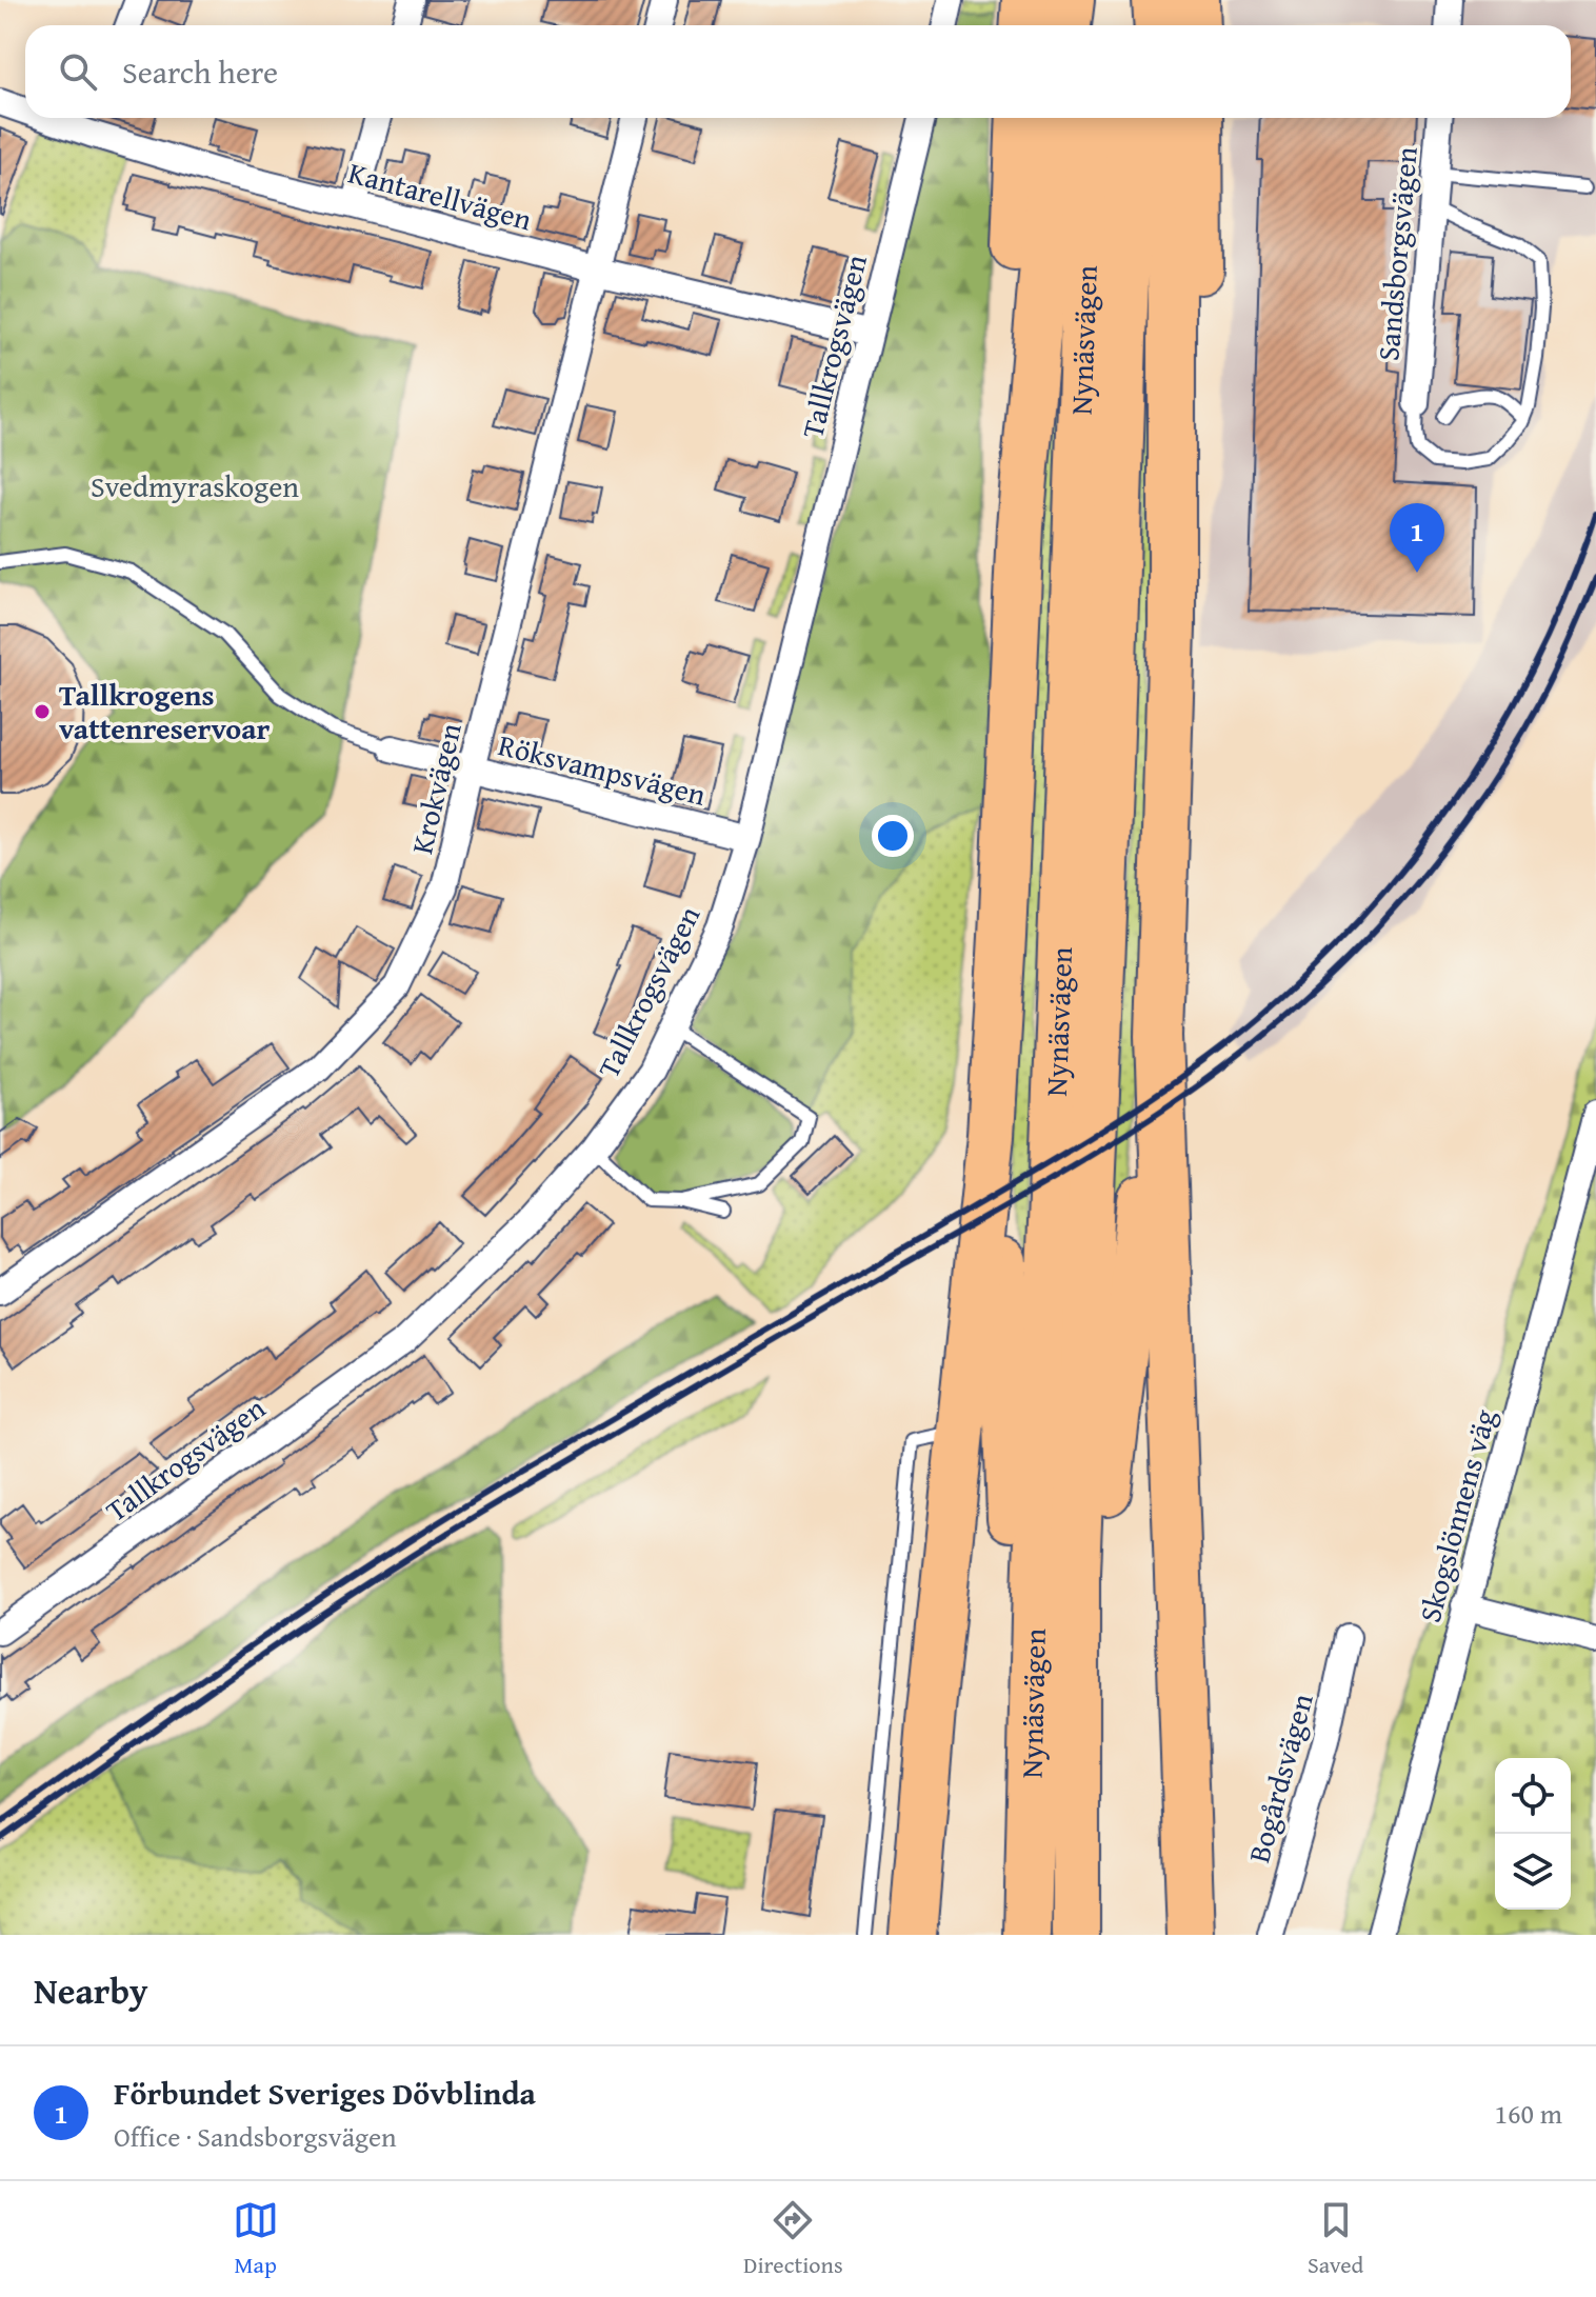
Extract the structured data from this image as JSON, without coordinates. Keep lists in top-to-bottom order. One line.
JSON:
{"streets":{"highway":["Nynäsvägen"],"street":["Kantarellvägen","Sandsborgsvägen","Tallkrogsvägen","Röksvampsvägen","Krokvägen","Skogslönnens väg","Bogårdsvägen"]},"crossings":[["Kantarellvägen","Tallkrogsvägen"],["Kantarellvägen","Krokvägen"],["Tallkrogsvägen","Röksvampsvägen"],["Röksvampsvägen","Krokvägen"]],"parks":["Svedmyraskogen"],"places":["Tallkrogens vattenreservoar"],"page":{"search":"Search here","pins":"1","heading":"Nearby","list":[{"mark":"1","name":"Förbundet Sveriges Dövblinda","note":"Office · Sandsborgsvägen","value":"160 m"}],"nav":["Map","Directions","Saved"]}}
